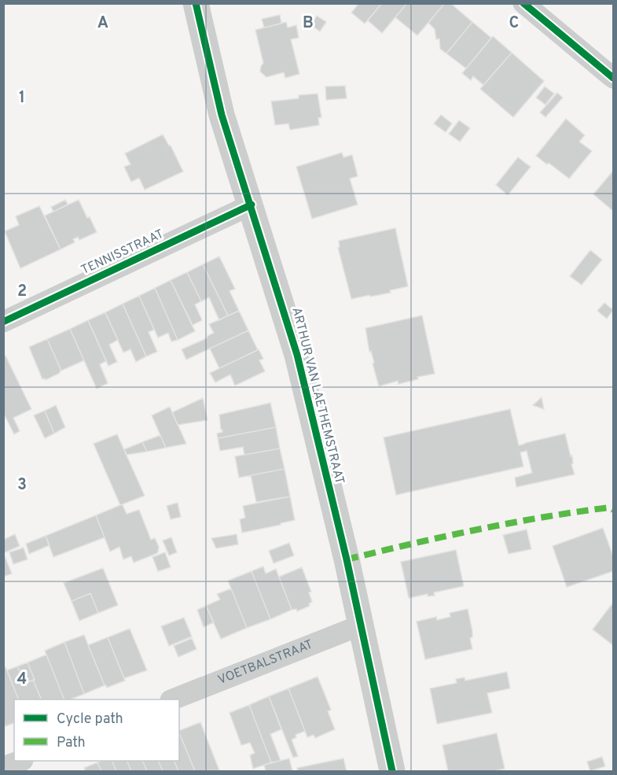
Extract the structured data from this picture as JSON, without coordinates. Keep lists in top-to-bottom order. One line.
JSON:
{"streets":{"street":["TENNISSTRAAT","ARTHUR VAN LAETHEMSTRAAT","VOETBALSTRAAT"]},"crossings":[["TENNISSTRAAT","ARTHUR VAN LAETHEMSTRAAT"],["ARTHUR VAN LAETHEMSTRAAT","VOETBALSTRAAT"]],"legend":["Cycle path","Path"],"grid":{"columns":["A","B","C"],"rows":["1","2","3","4"]}}
